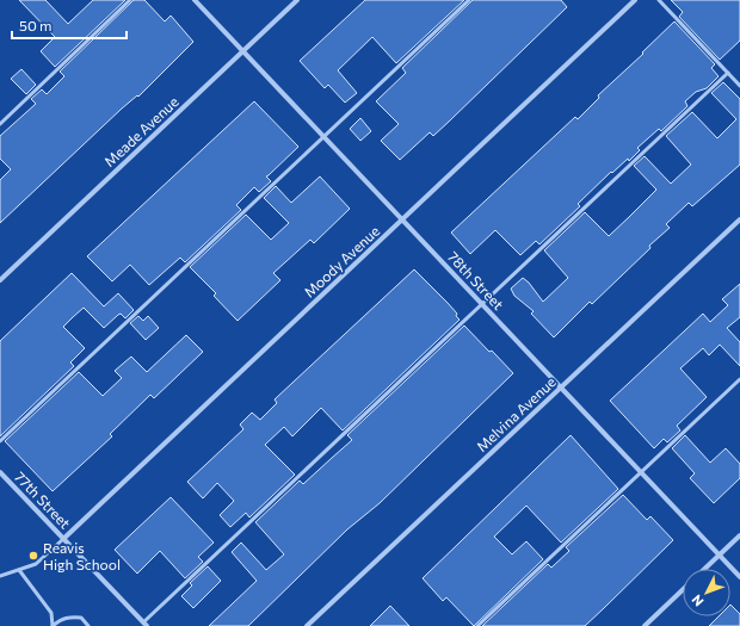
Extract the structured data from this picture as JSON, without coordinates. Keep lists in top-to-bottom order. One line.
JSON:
{"streets":{"street":["Meade Avenue","Moody Avenue","78th Street","Melvina Avenue","77th Street"]},"crossings":[["Meade Avenue","78th Street"],["Moody Avenue","78th Street"],["Moody Avenue","77th Street"],["78th Street","Melvina Avenue"]],"places":["Reavis High School"],"scale_bar":"50 m","north":"bottom left"}
